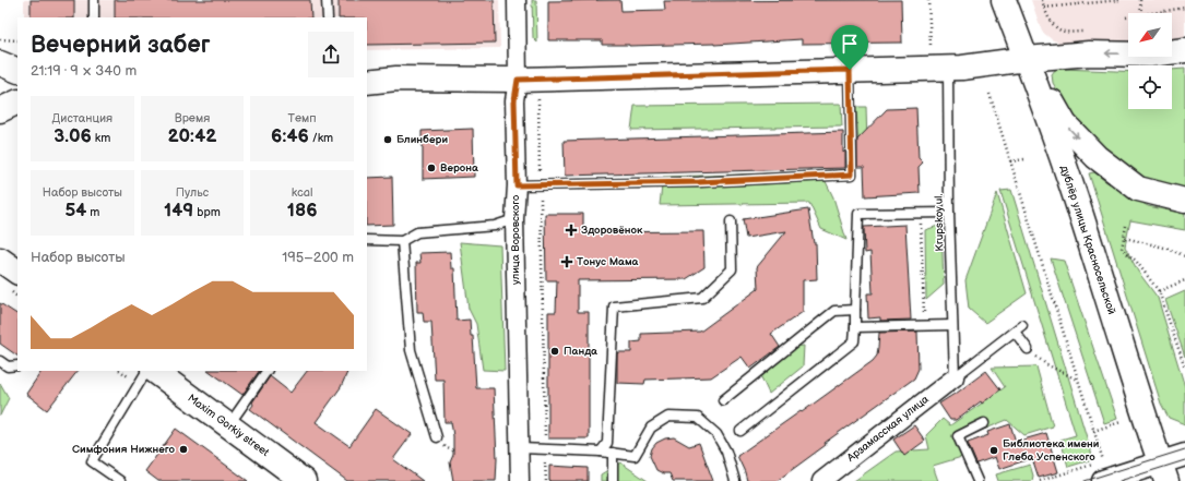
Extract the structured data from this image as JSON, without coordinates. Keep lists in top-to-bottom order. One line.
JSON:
{"streets":{"main road":["дублёр улицы Красносельской","Maxim Gorkiy street"],"street":["улица Воровского","Арзамасская улица"],"lane":["Krupskoy ul."]},"crossings":[["Krupskoy ul.","Арзамасская улица"]],"places":{"other":["Блинбери","Верона","Панда","Симфония Нижнего","Библиотека имени Глеба Успенского"],"health":["Здоровёнок","Тонус Мама"]},"north":"bottom left","page":{"heading":["Вечерний забег","21:19 · 9 × 340 m"],"stats":[["Дистанция","3.06 km"],["Время","20:42"],["Темп","6:46 /km"],["Набор высоты","54 m"],["Пульс","149 bpm"],["kcal","186"]],"chart":["Набор высоты","195–200 m"]}}
